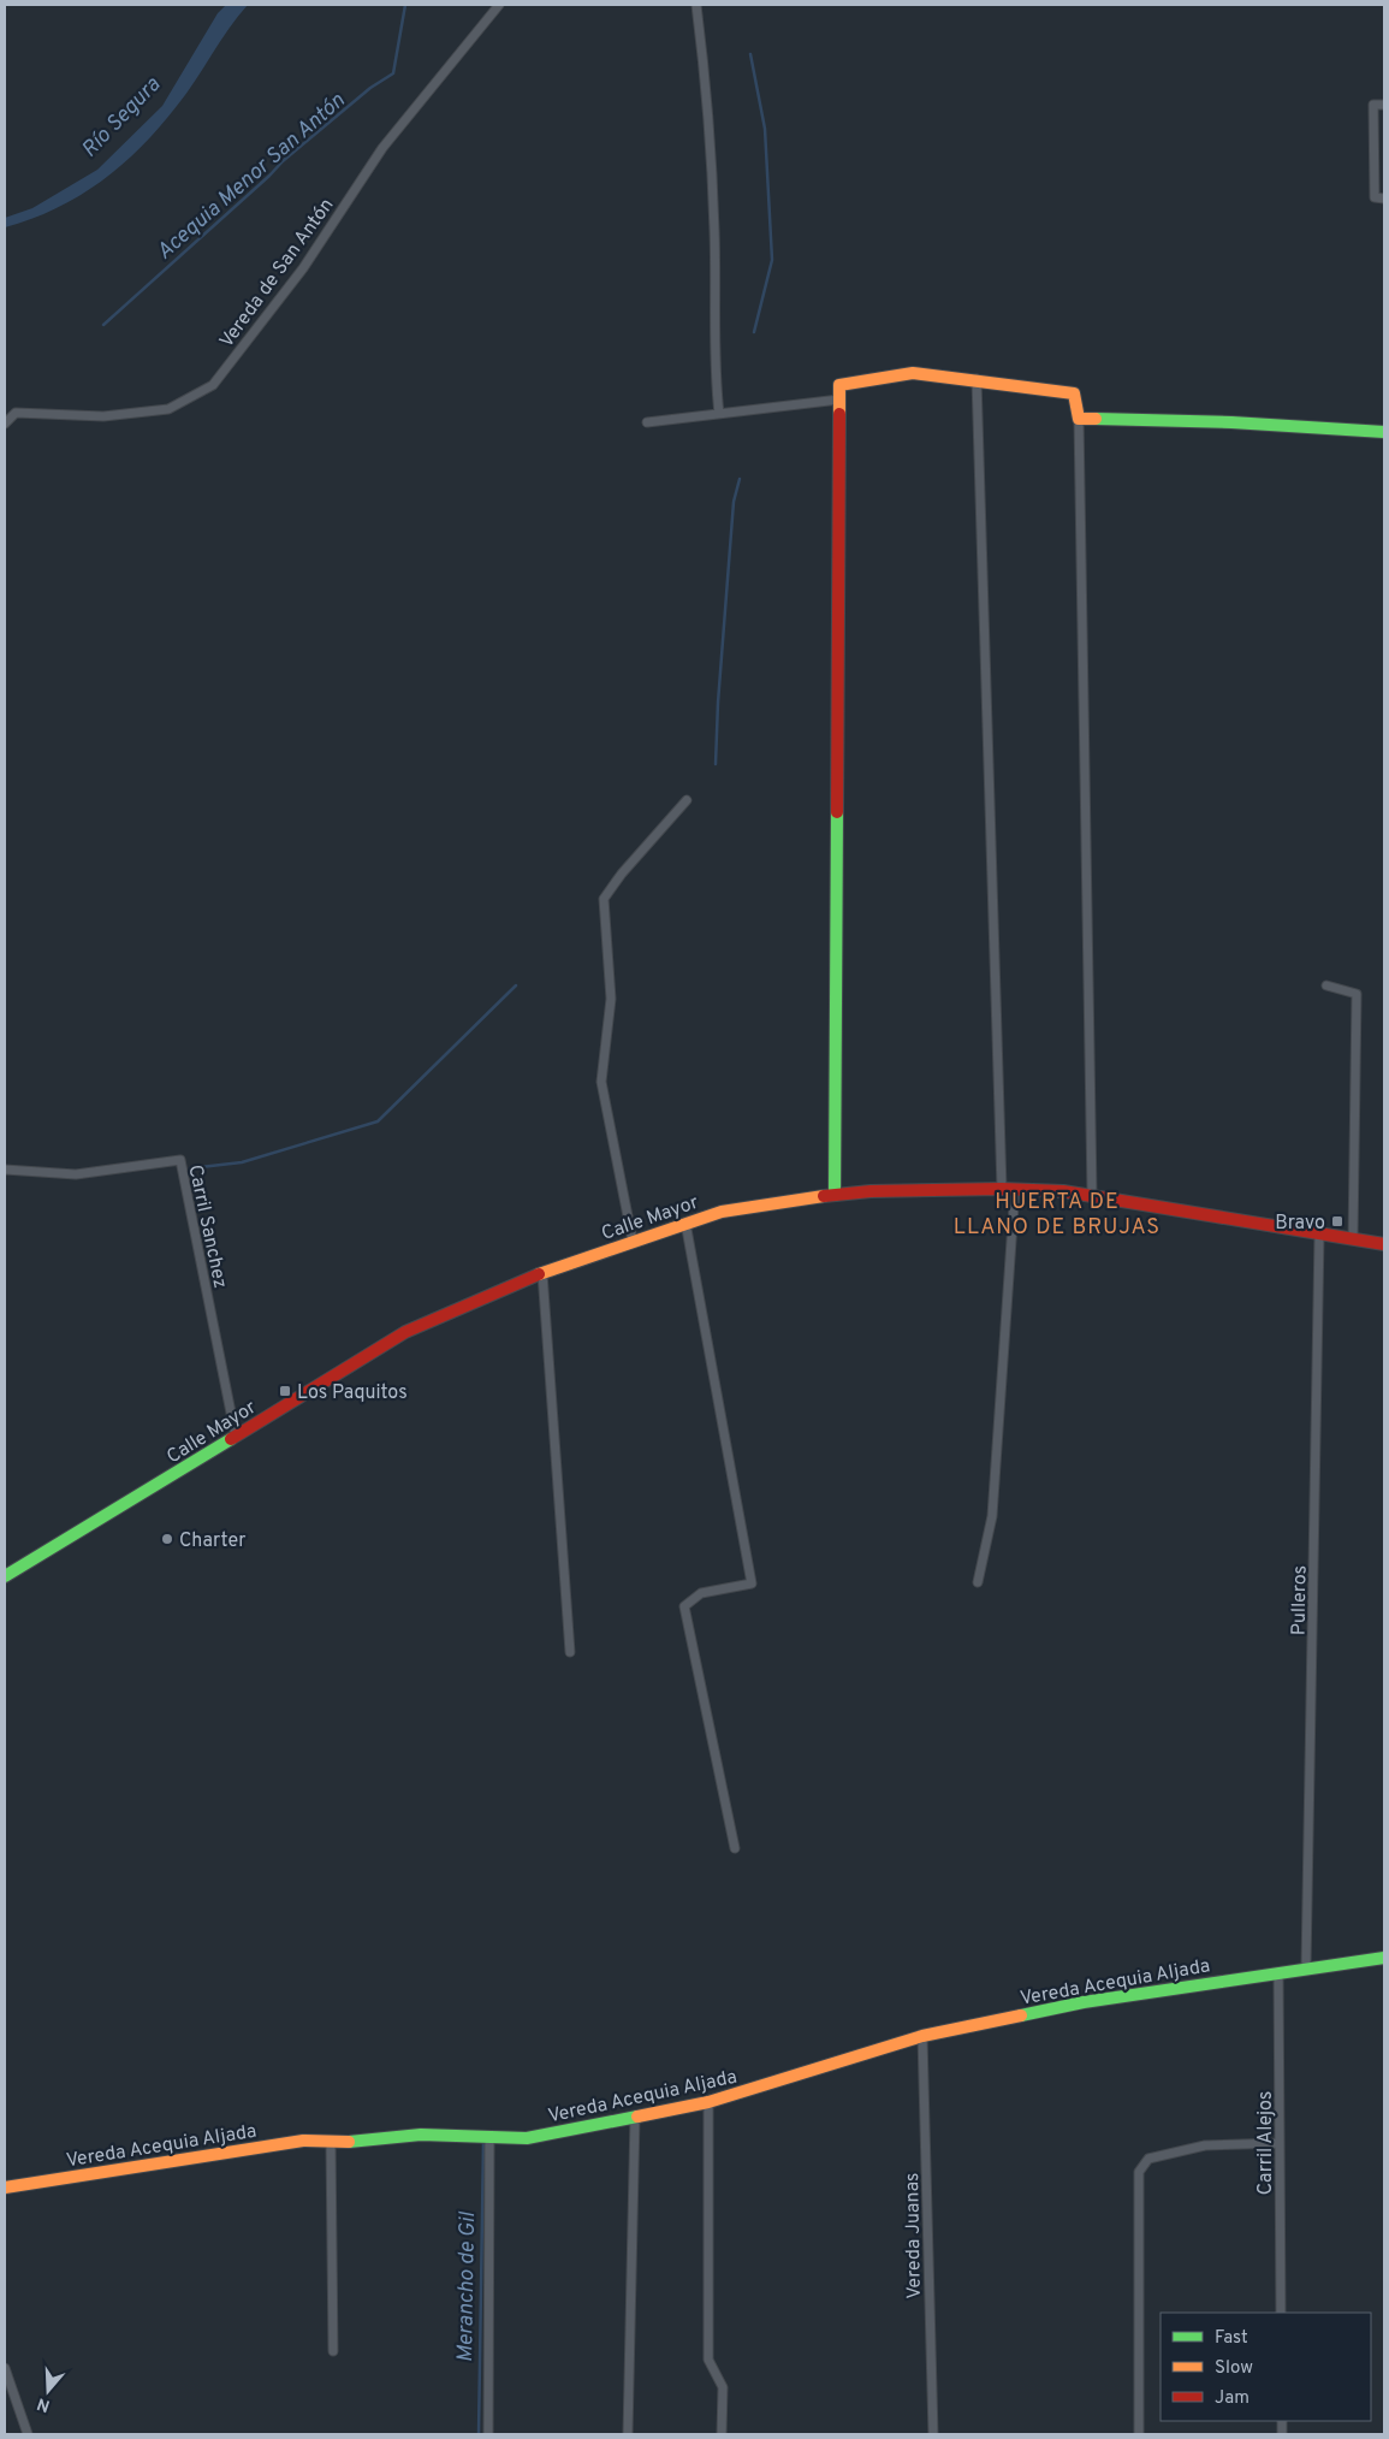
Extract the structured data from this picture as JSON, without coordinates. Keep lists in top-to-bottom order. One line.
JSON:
{"streets":{"street":["Vereda de San Antón","Calle Mayor","Carril Sanchez","Pulleros","Vereda Acequia Aljada","Carril Alejos","Vereda Juanas"]},"crossings":[["Calle Mayor","Carril Sanchez"],["Calle Mayor","Pulleros"],["Pulleros","Vereda Acequia Aljada"],["Vereda Acequia Aljada","Carril Alejos"],["Vereda Acequia Aljada","Vereda Juanas"]],"districts":["HUERTA DE LLANO DE BRUJAS"],"water":["Río Segura","Acequia Menor San Antón","Merancho de Gil"],"places":{"transit":["Bravo","Los Paquitos"],"other":["Charter"]},"legend":["Fast","Slow","Jam"],"north":"bottom"}
